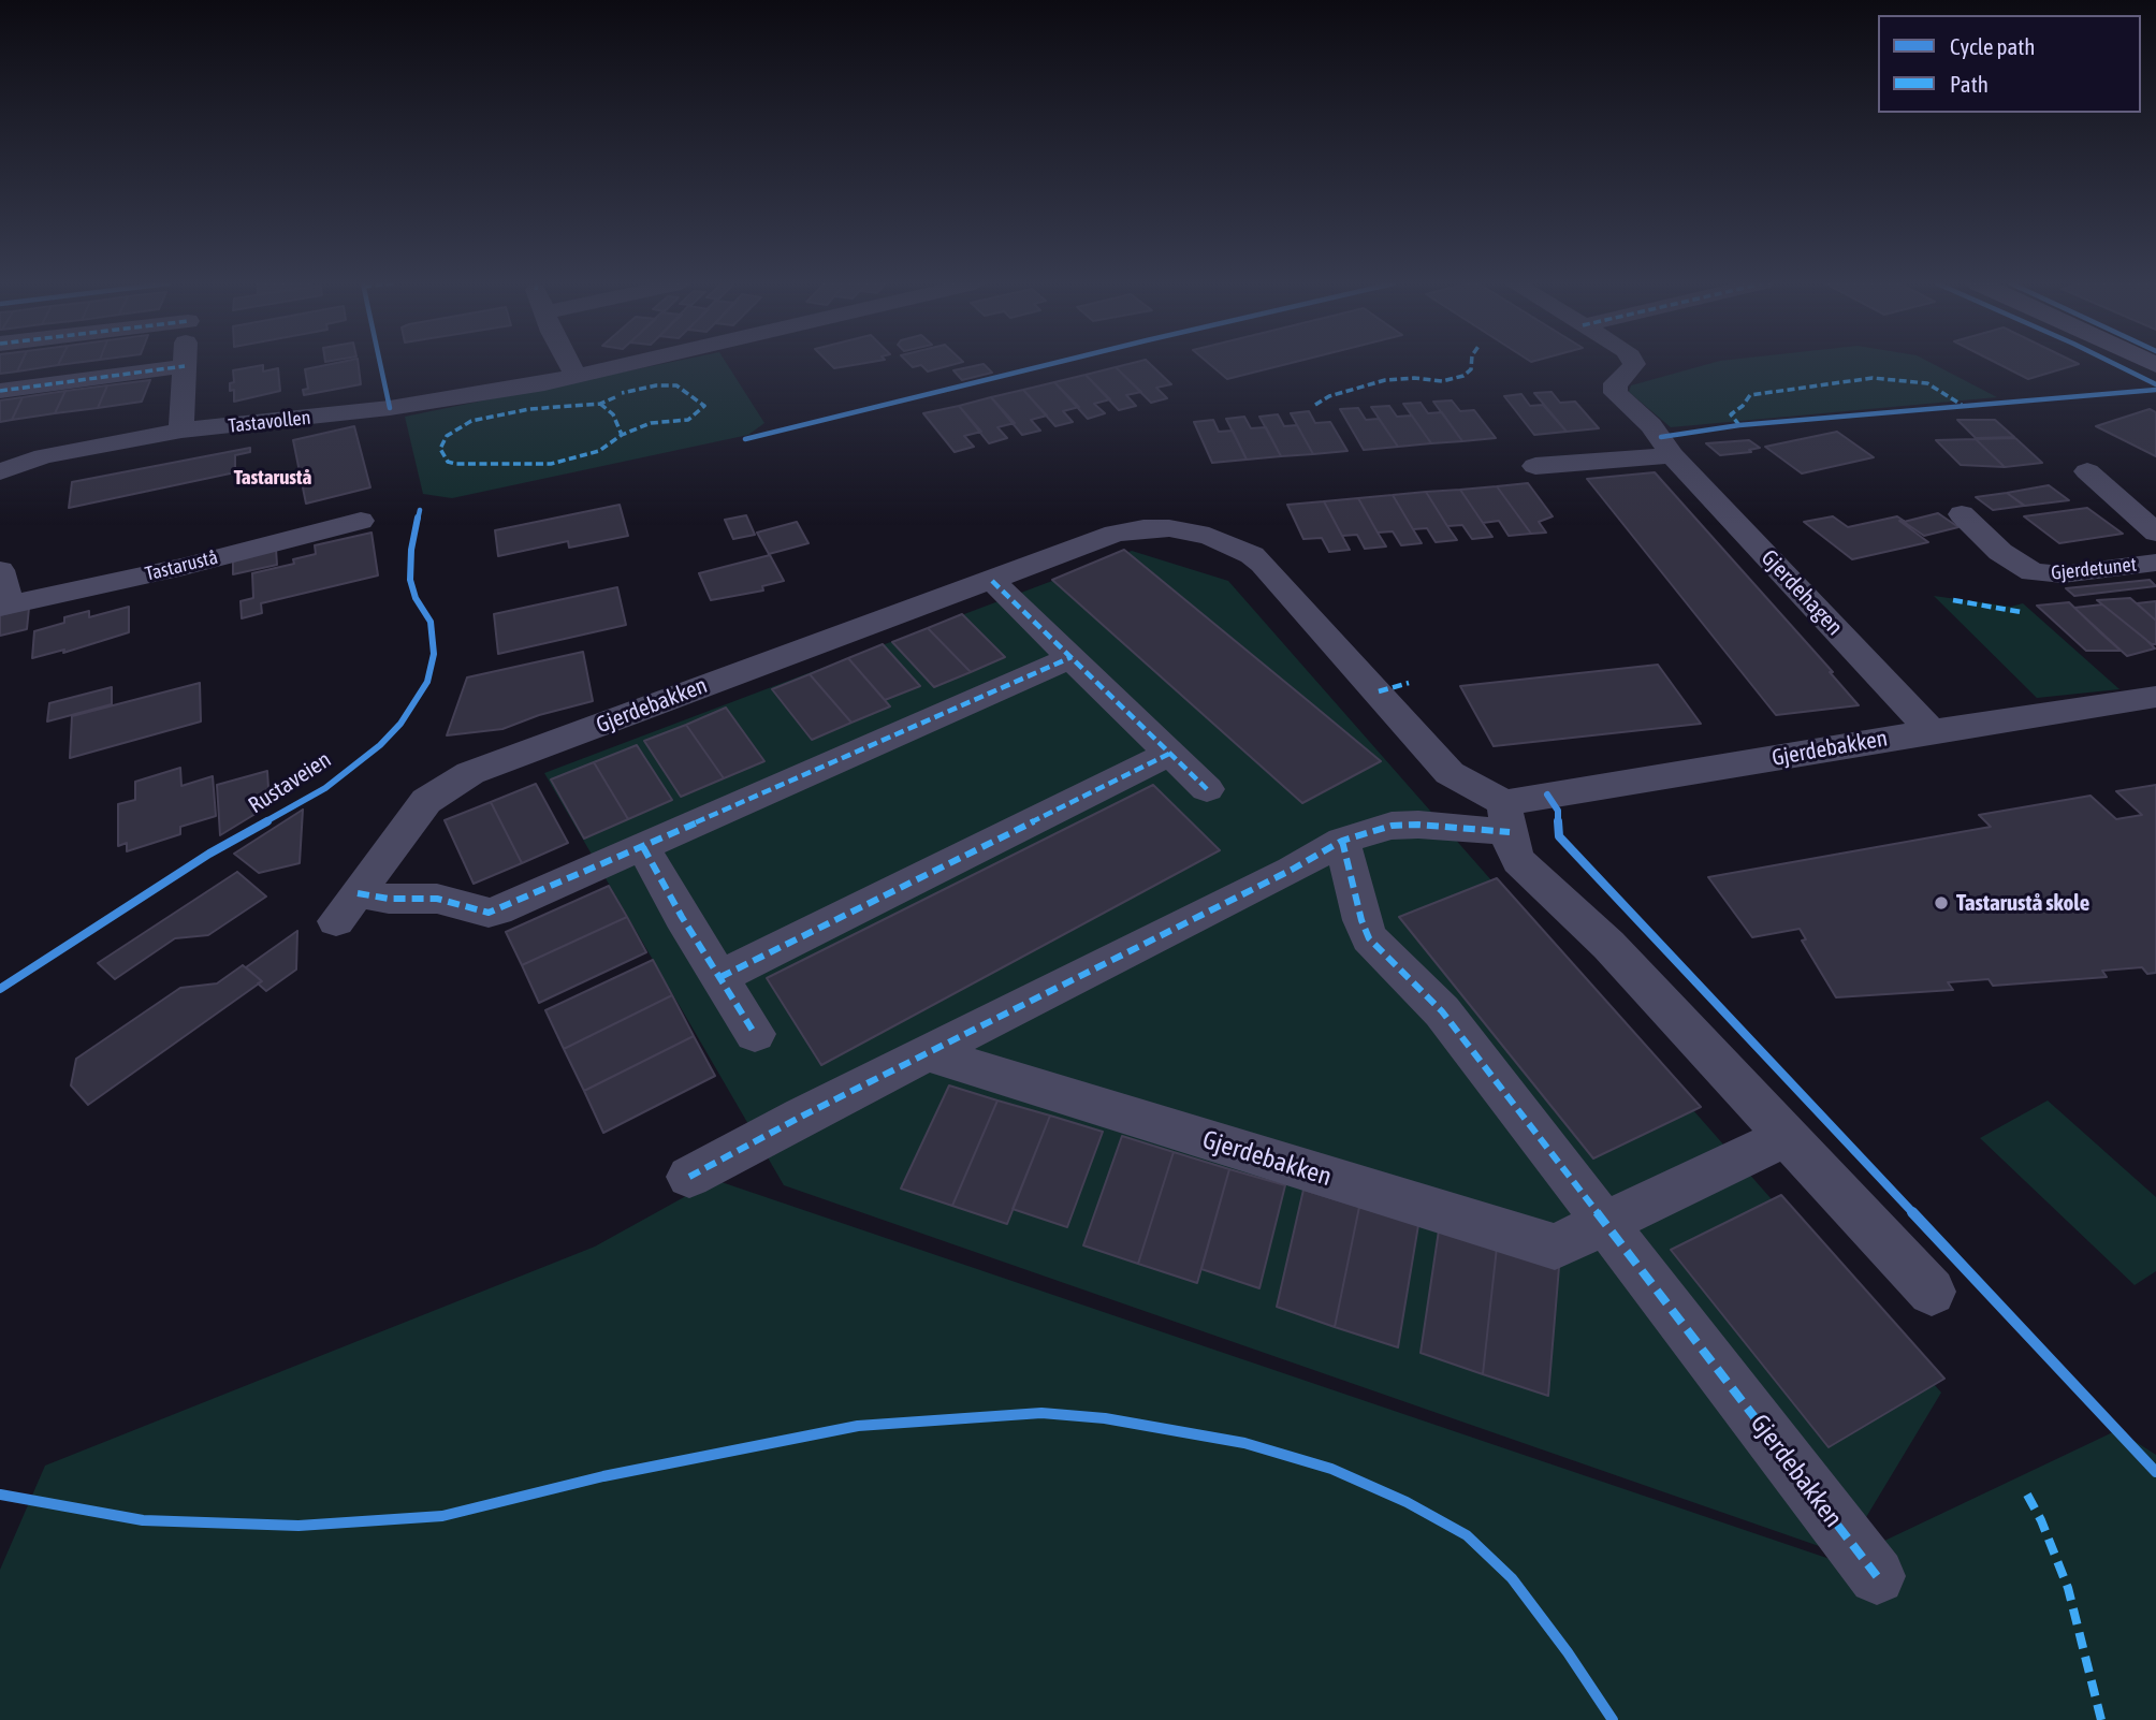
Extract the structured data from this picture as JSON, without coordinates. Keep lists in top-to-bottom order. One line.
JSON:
{"streets":{"street":["Tastavollen","Tastarustå","Gjerdetunet","Gjerdehagen","Gjerdebakken"],"cycle path":["Rustaveien"]},"crossings":[["Gjerdehagen","Gjerdebakken"]],"districts":["Tastarustå"],"places":["Tastarustå skole"],"legend":["Cycle path","Path"]}
